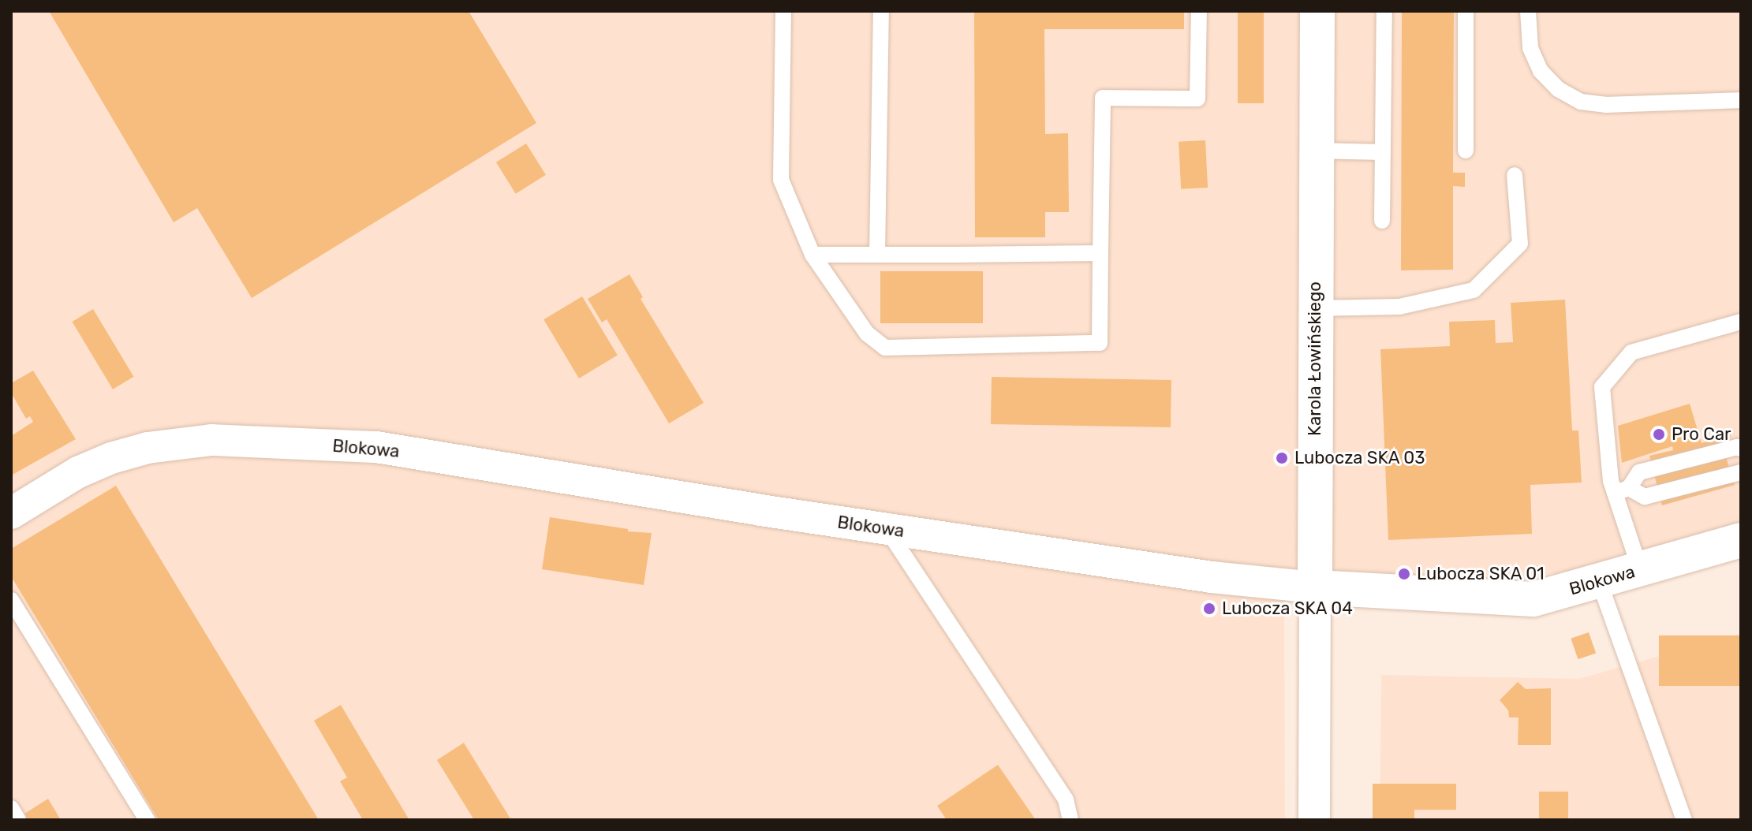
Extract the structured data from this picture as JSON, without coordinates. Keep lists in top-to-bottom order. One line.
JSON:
{"streets":{"street":["Karola Łowińskiego","Blokowa"]},"crossings":[["Karola Łowińskiego","Blokowa"]],"places":["Pro Car","Lubocza SKA 03","Lubocza SKA 01","Lubocza SKA 04"]}
